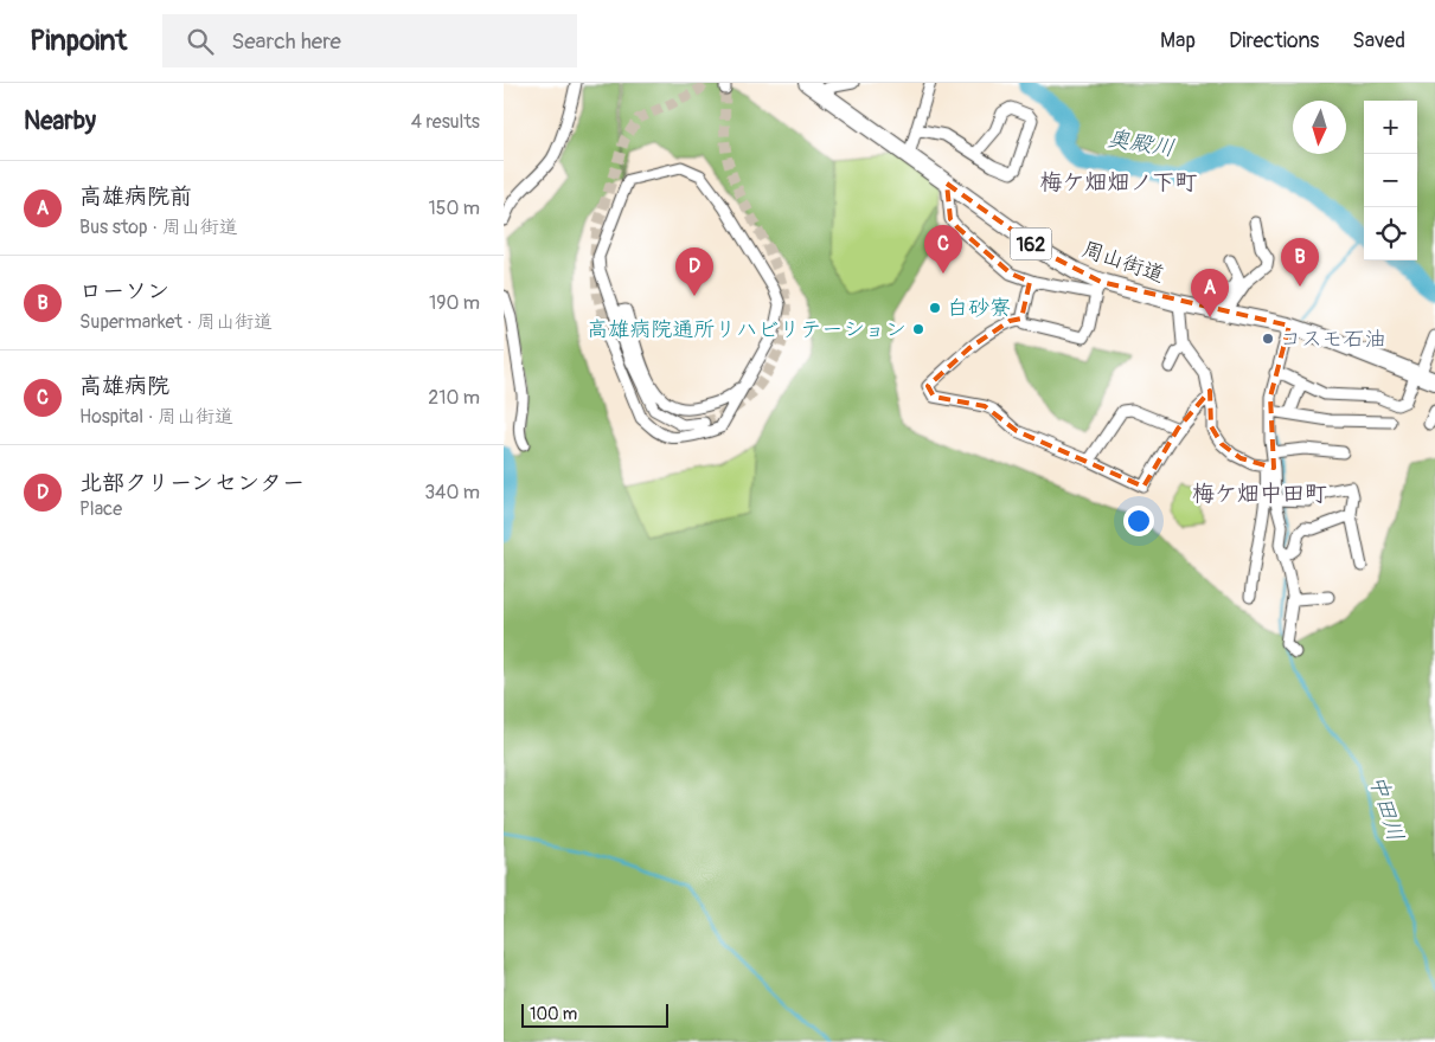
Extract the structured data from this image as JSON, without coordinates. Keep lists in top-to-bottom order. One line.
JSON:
{"streets":{"highway":["162","周山街道"]},"districts":["梅ケ畑畑ノ下町","梅ケ畑中田町"],"water":["奥殿川","中田川"],"places":["白砂寮","高雄病院通所リハビリテーション","コスモ石油"],"scale_bar":"100 m","north":"bottom","page":{"header":"Pinpoint","search":"Search here","nav":["Map","Directions","Saved"],"heading":["Nearby","4 results"],"map_buttons":["+","−"],"list":[{"mark":"A","name":"高雄病院前","note":"Bus stop · 周山街道","value":"150 m"},{"mark":"B","name":"ローソン","note":"Supermarket · 周山街道","value":"190 m"},{"mark":"C","name":"高雄病院","note":"Hospital · 周山街道","value":"210 m"},{"mark":"D","name":"北部クリーンセンター","note":"Place","value":"340 m"}],"pins":["C","B","D","A"],"scale":"100 m"}}
